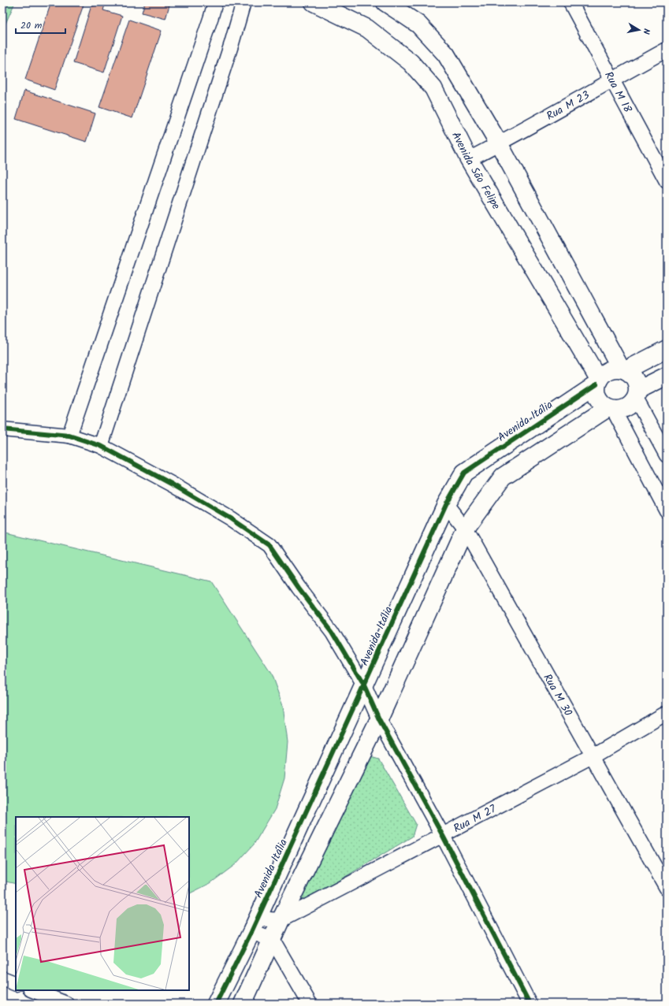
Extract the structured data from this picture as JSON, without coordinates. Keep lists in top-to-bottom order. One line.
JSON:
{"streets":{"street":["Rua M 18","Rua M 23","Avenida São Felipe","Avenida Itália","Rua M 30","Rua M 27"]},"crossings":[["Rua M 18","Rua M 23"],["Rua M 23","Avenida São Felipe"],["Avenida São Felipe","Avenida Itália"],["Avenida Itália","Rua M 30"],["Rua M 30","Rua M 27"]],"scale_bar":"20 m","north":"right"}
